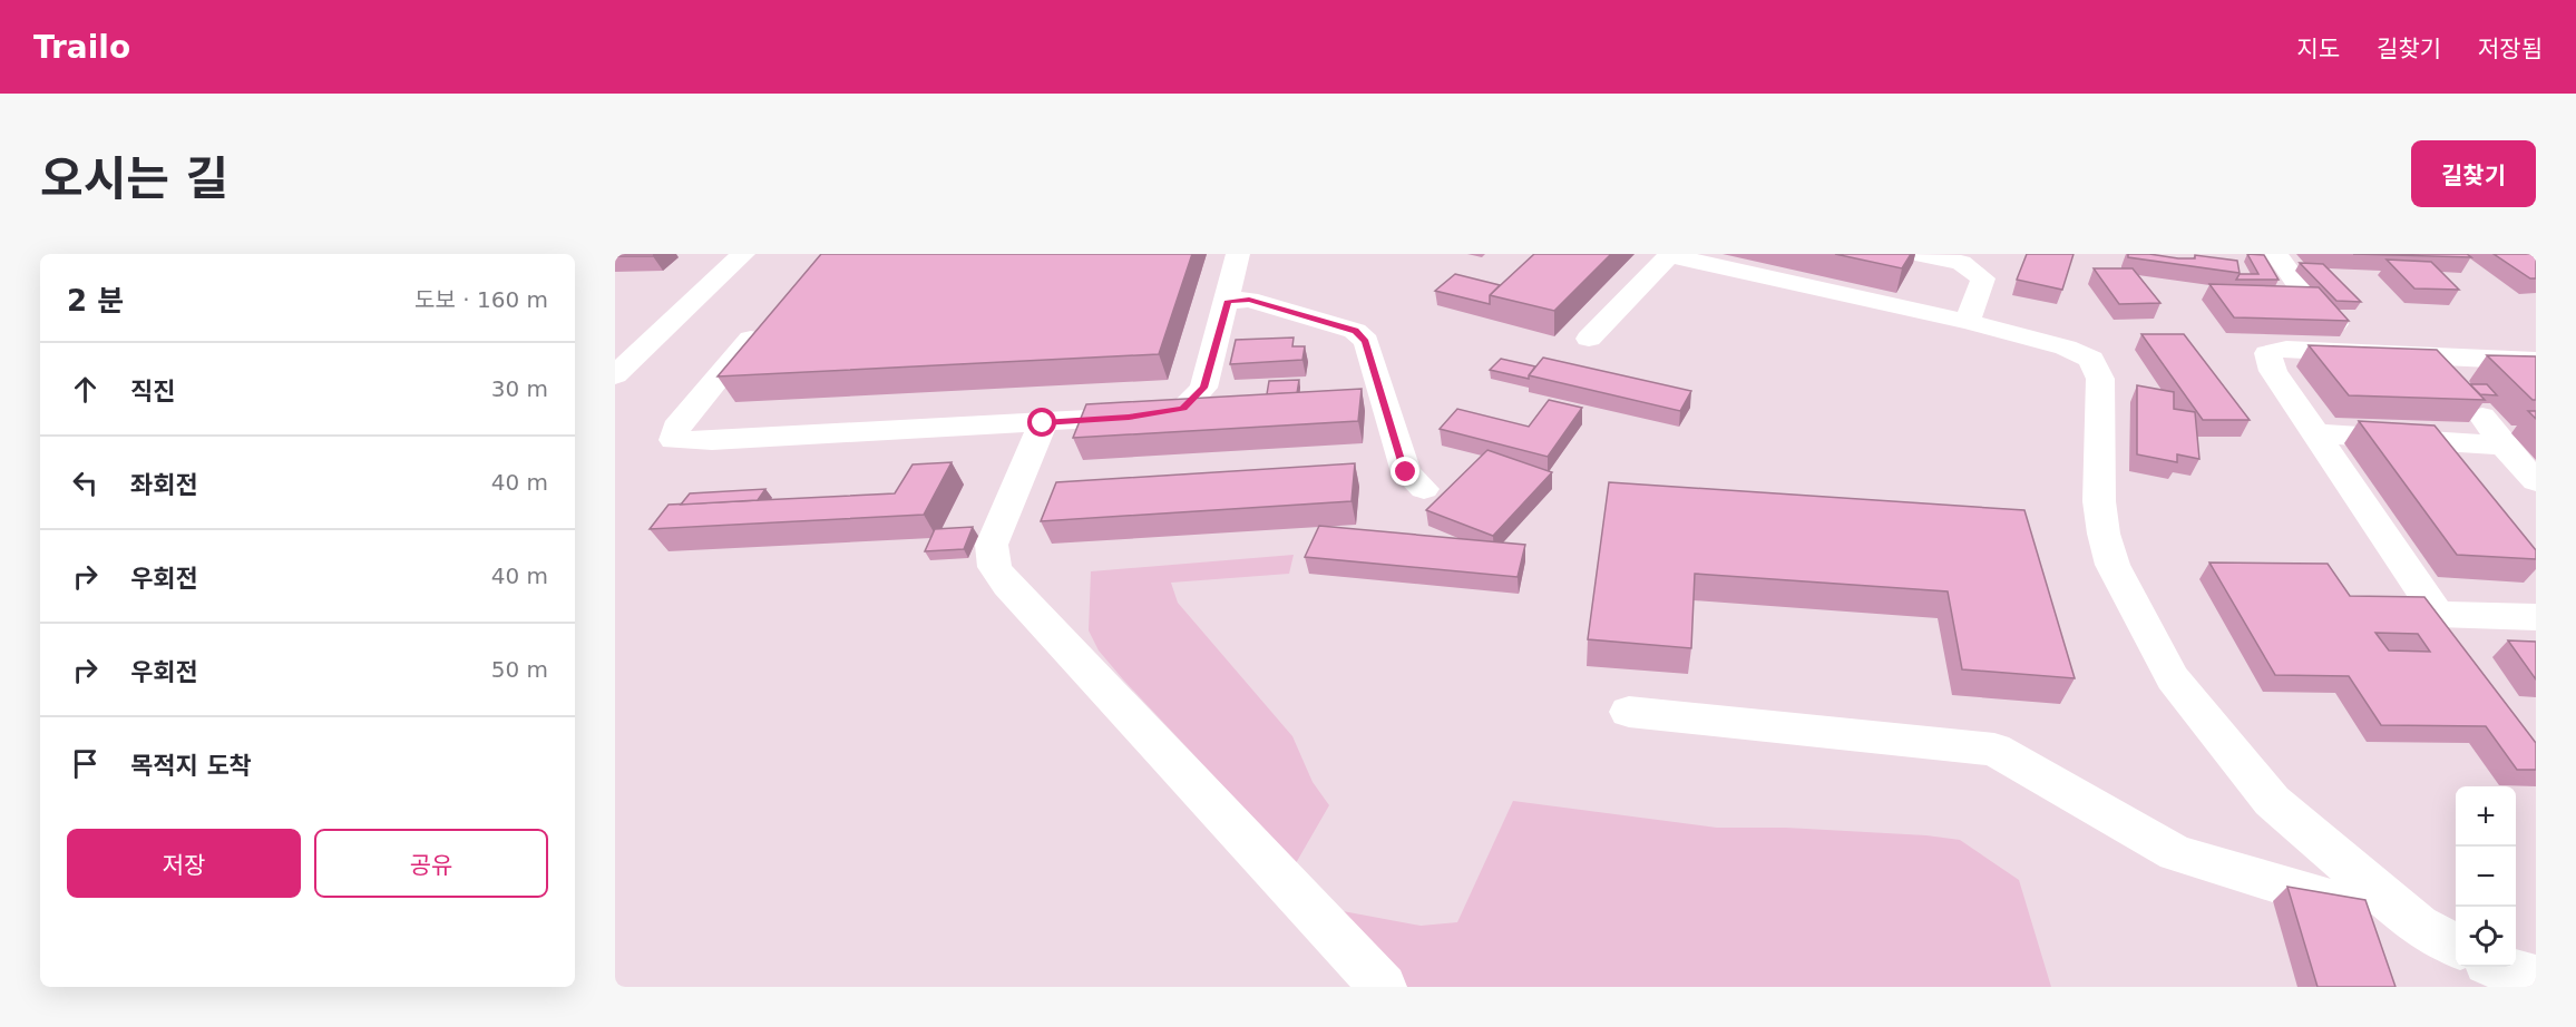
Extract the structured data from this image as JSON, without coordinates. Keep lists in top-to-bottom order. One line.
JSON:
{"page":{"header":"Trailo","nav":["지도","길찾기","저장됨"],"title":"오시는 길","buttons":["길찾기",["저장","공유"]],"heading":["2 분","도보 · 160 m"],"list":[["직진","30 m"],["좌회전","40 m"],["우회전","40 m"],["우회전","50 m"],"목적지 도착"],"map_buttons":["+","−"]}}
